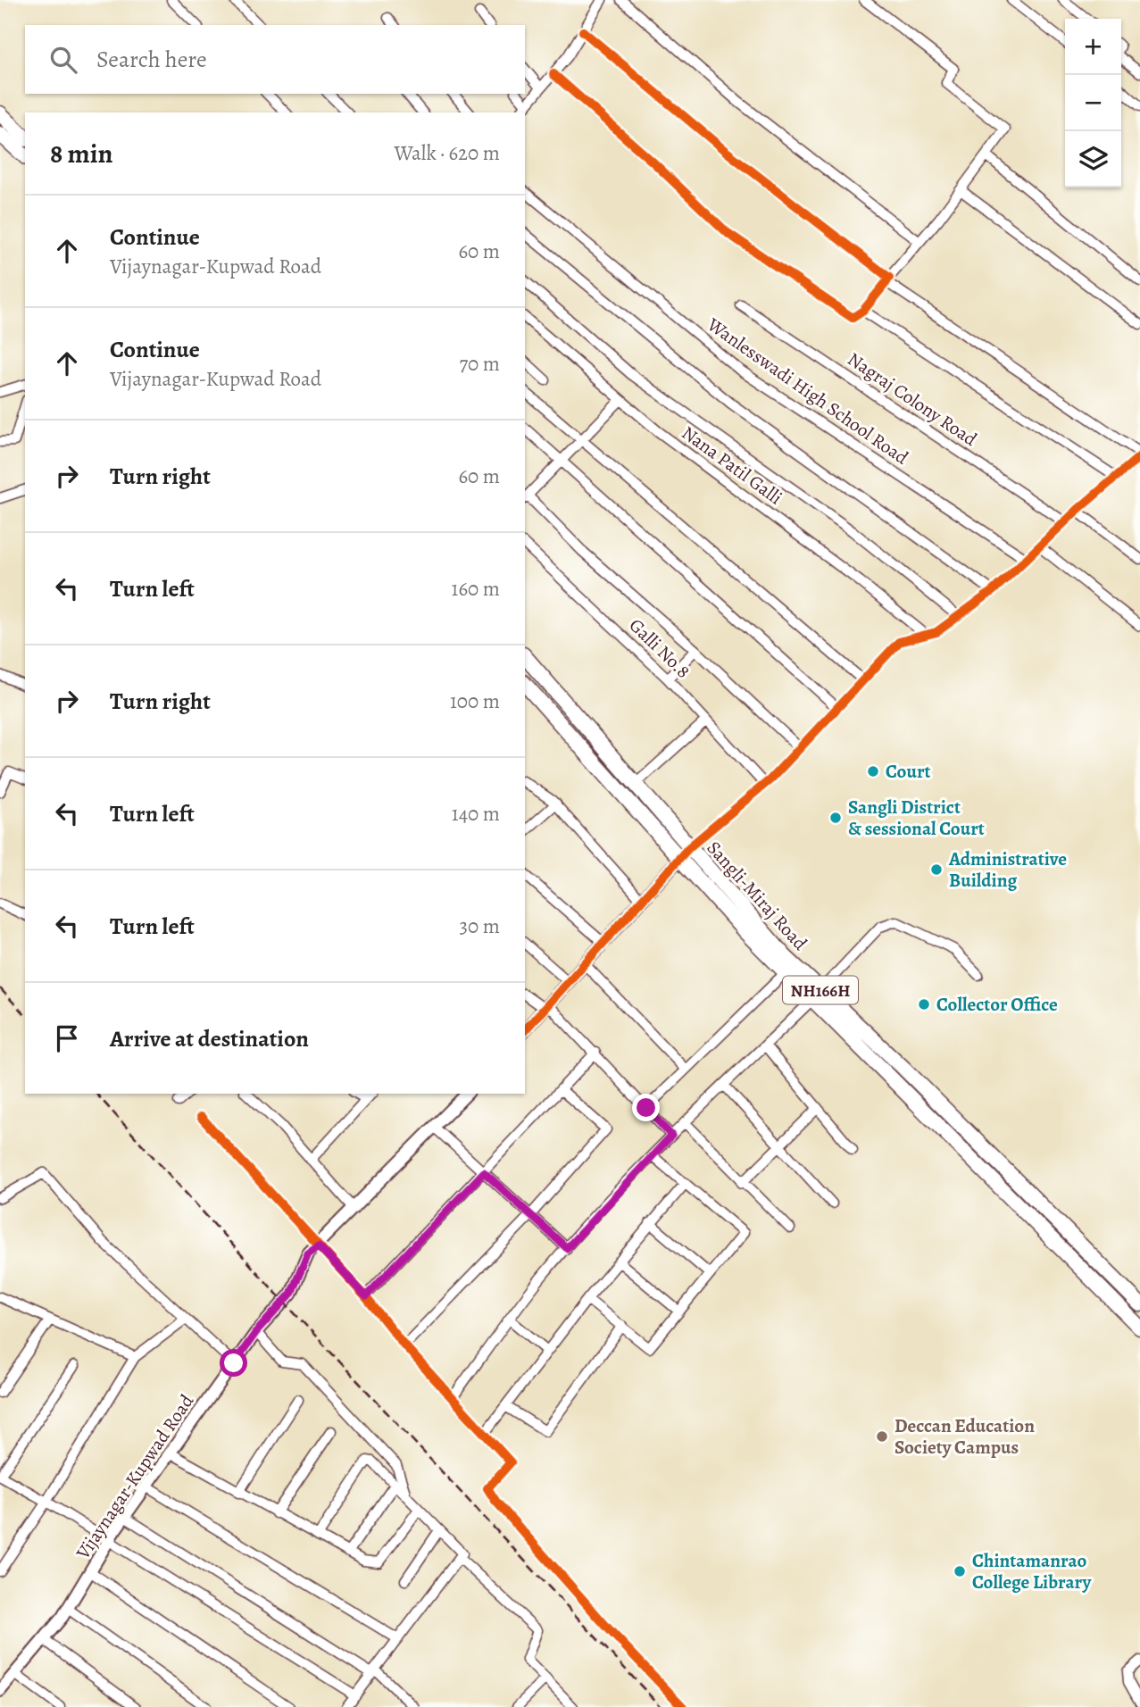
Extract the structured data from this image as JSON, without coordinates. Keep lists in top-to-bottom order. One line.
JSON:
{"streets":{"highway":["Sangli-Miraj Road","NH166H"],"street":["Wanlesswadi High School Road","Nagraj Colony Road","Nana Patil Galli","Galli No.8","Vijaynagar-Kupwad Road"]},"places":["Court","Sangli District & sessional Court","Administrative Building","Collector Office","Deccan Education Society Campus","Chintamanrao College Library"],"page":{"map_buttons":["+","−"],"search":"Search here","heading":["8 min","Walk · 620 m"],"list":[["Continue","Vijaynagar-Kupwad Road","60 m"],["Continue","Vijaynagar-Kupwad Road","70 m"],["Turn right","60 m"],["Turn left","160 m"],["Turn right","100 m"],["Turn left","140 m"],["Turn left","30 m"],"Arrive at destination"]}}
